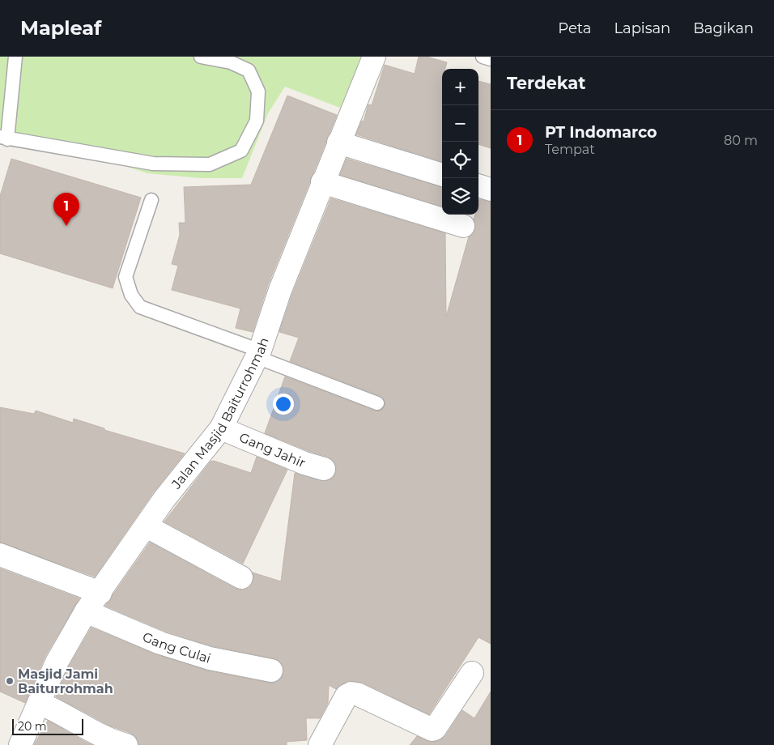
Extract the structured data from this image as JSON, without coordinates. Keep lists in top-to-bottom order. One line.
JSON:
{"streets":{"street":["Jalan Masjid Baiturrohmah","Gang Jahir","Gang Culai"]},"crossings":[["Jalan Masjid Baiturrohmah","Gang Jahir"],["Jalan Masjid Baiturrohmah","Gang Culai"]],"places":["Masjid Jami Baiturrohmah"],"scale_bar":"20 m","page":{"header":"Mapleaf","nav":["Peta","Lapisan","Bagikan"],"heading":"Terdekat","map_buttons":["+","−"],"list":[{"mark":"1","name":"PT Indomarco","note":"Tempat","value":"80 m"}],"pins":"1","scale":"20 m"}}
